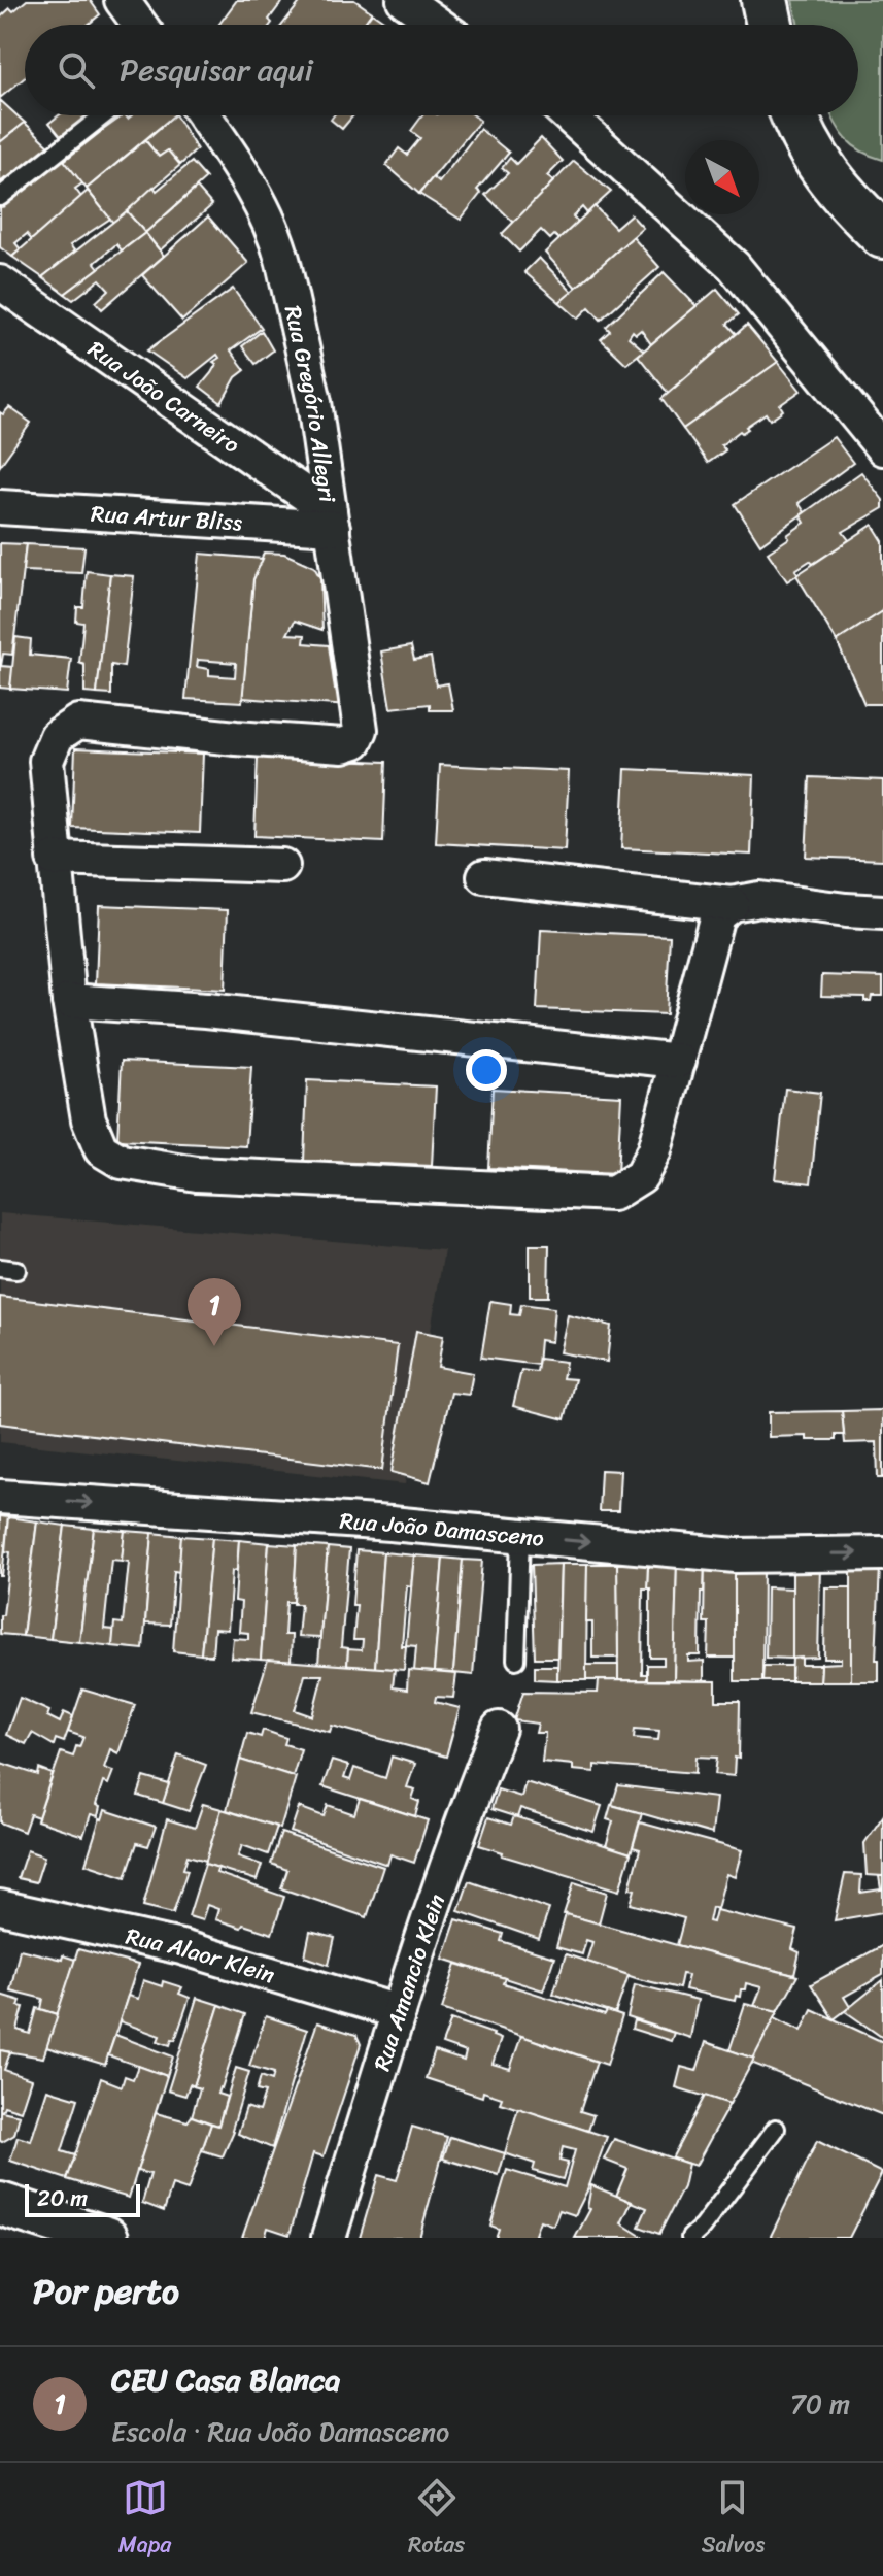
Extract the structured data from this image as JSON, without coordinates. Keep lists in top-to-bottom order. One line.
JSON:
{"streets":{"street":["Rua João Carneiro","Rua Gregório Allegri","Rua Artur Bliss","Rua João Damasceno","Rua Alaor Klein","Rua Amancio Klein"]},"crossings":[["Rua João Carneiro","Rua Gregório Allegri"],["Rua João Carneiro","Rua Artur Bliss"],["Rua Gregório Allegri","Rua Artur Bliss"],["Rua Alaor Klein","Rua Amancio Klein"]],"one_way":["Rua João Damasceno"],"scale_bar":"20 m","north":"bottom right","page":{"search":"Pesquisar aqui","pins":"1","scale":"20 m","heading":"Por perto","list":[{"mark":"1","name":"CEU Casa Blanca","note":"Escola · Rua João Damasceno","value":"70 m"}],"nav":["Mapa","Rotas","Salvos"]}}
